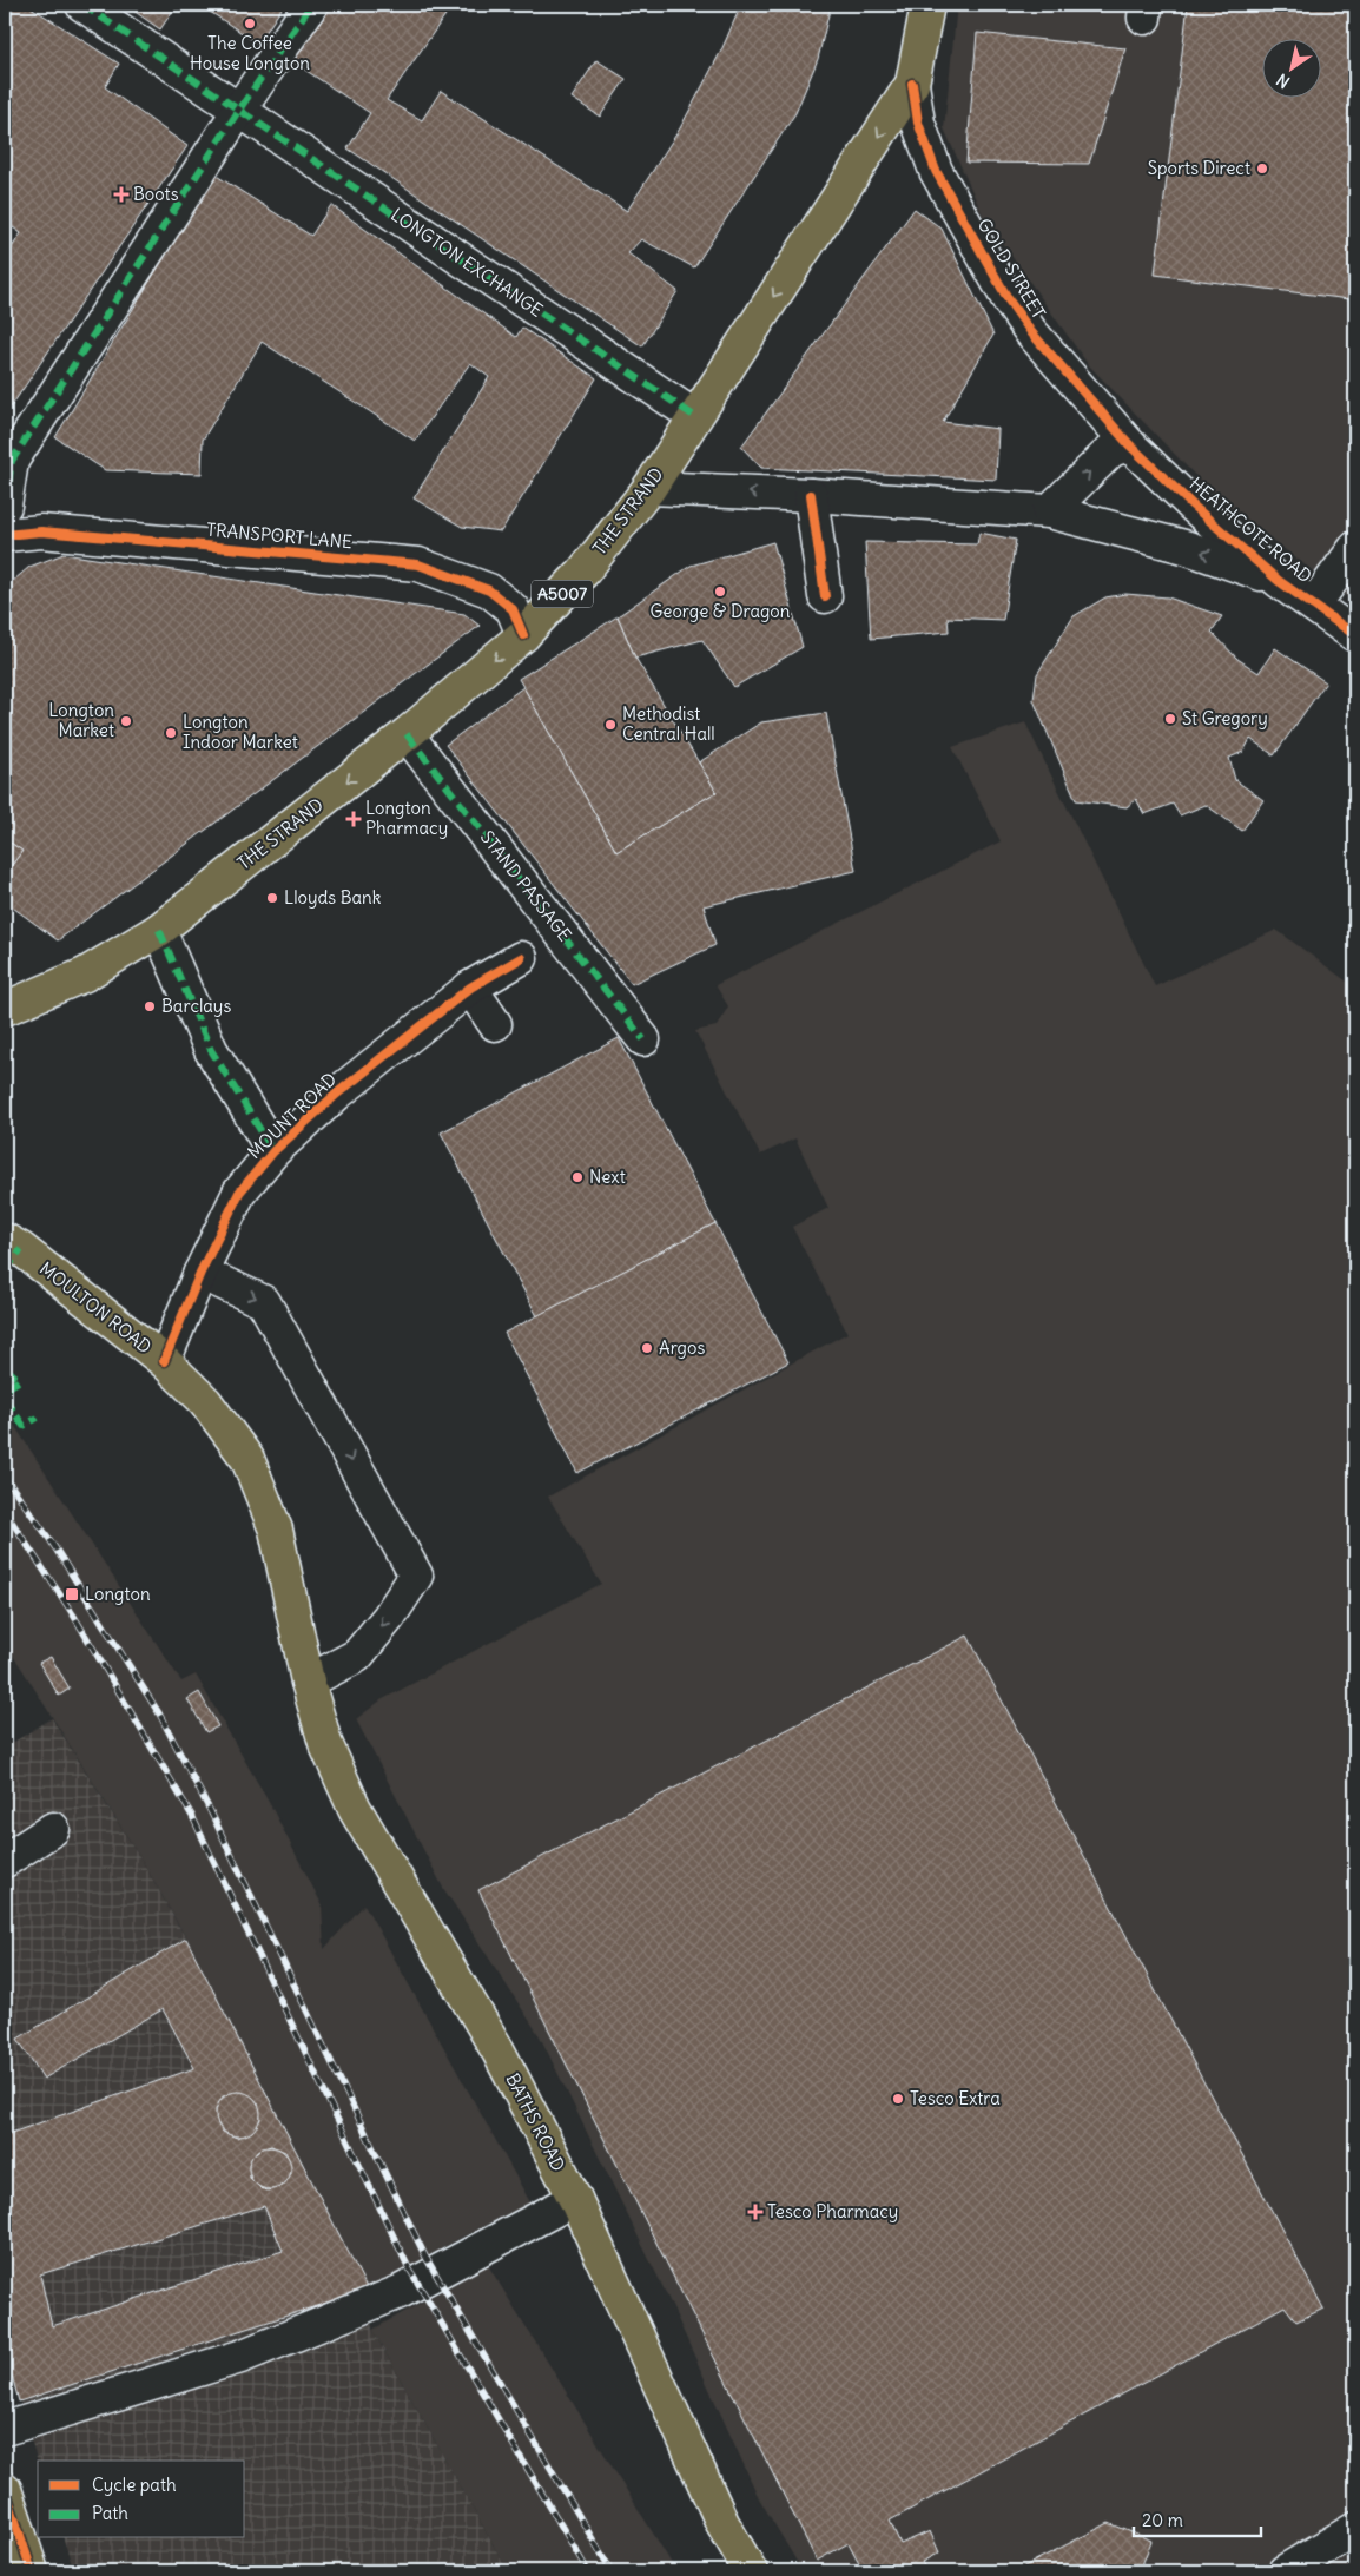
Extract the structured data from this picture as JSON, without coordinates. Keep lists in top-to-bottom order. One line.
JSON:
{"streets":{"main road":["THE STRAND","A5007","MOULTON ROAD","BATHS ROAD"],"street":["LONGTON EXCHANGE","GOLD STREET","HEATHCOTE ROAD","TRANSPORT LANE","STAND PASSAGE","MOUNT ROAD"]},"crossings":[["LONGTON EXCHANGE","THE STRAND"],["GOLD STREET","THE STRAND"],["GOLD STREET","HEATHCOTE ROAD"],["THE STRAND","HEATHCOTE ROAD"],["THE STRAND","TRANSPORT LANE"],["THE STRAND","STAND PASSAGE"],["MOUNT ROAD","MOULTON ROAD"],["MOULTON ROAD","BATHS ROAD"]],"one_way":["THE STRAND","HEATHCOTE ROAD"],"places":{"other":["The Coffee House Longton","Sports Direct","George & Dragon","St Gregory","Longton Market","Methodist Central Hall","Longton Indoor Market","Lloyds Bank","Barclays","Next","Argos","Tesco Extra"],"health":["Boots","Longton Pharmacy","Tesco Pharmacy"],"transit":["Longton"]},"legend":["Cycle path","Path"],"scale_bar":"20 m","north":"bottom left"}
